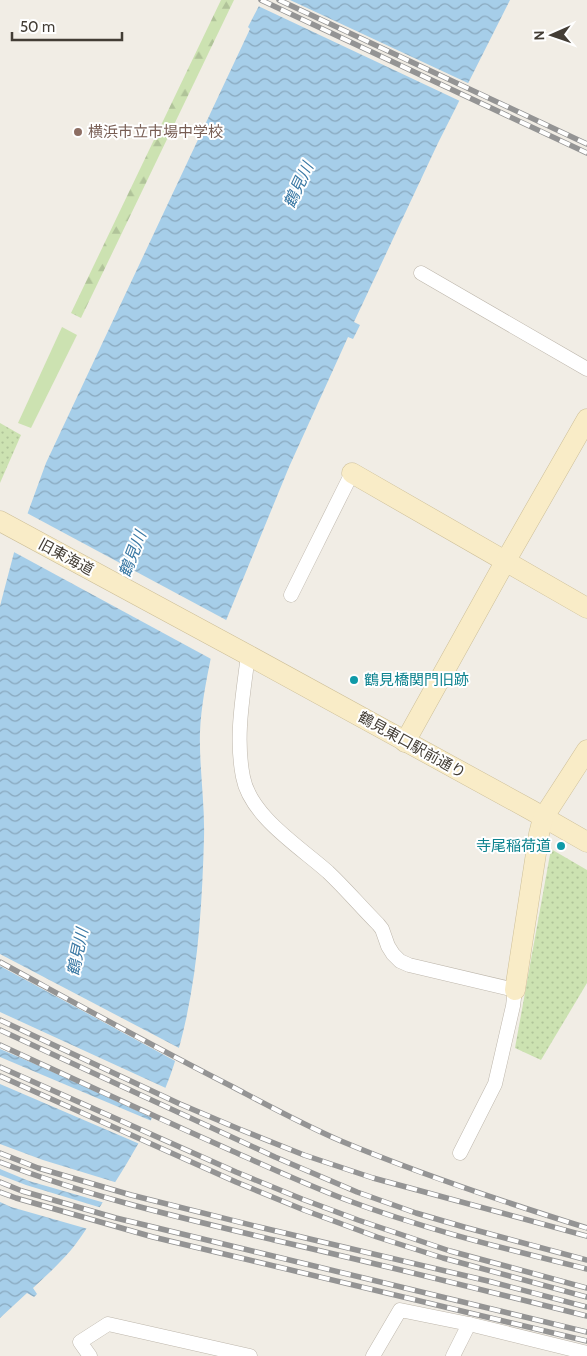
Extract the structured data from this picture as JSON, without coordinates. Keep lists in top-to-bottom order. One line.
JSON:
{"streets":{"street":["旧東海道","鶴見東口駅前通り"]},"crossings":[["旧東海道","鶴見東口駅前通り"]],"water":["鶴見川"],"places":["横浜市立市場中学校","鶴見橋関門旧跡","寺尾稲荷道"],"scale_bar":"50 m","north":"left"}
